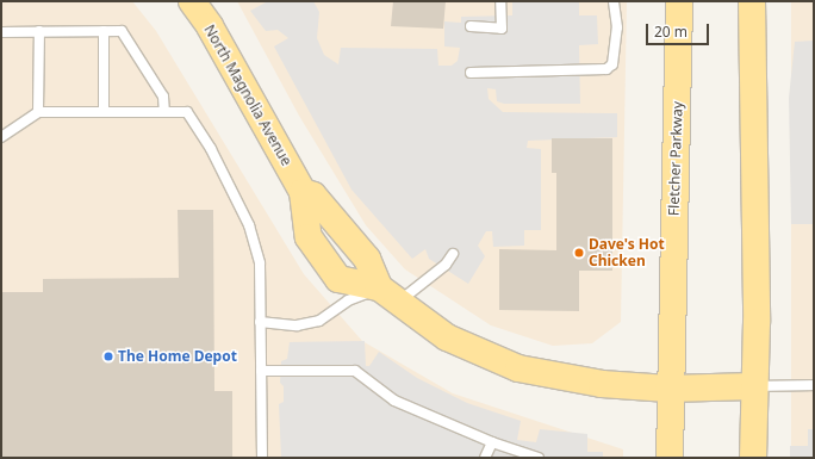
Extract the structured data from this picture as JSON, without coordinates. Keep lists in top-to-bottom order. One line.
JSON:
{"streets":{"main road":["North Magnolia Avenue","Fletcher Parkway"]},"crossings":[["North Magnolia Avenue","Fletcher Parkway"]],"places":["Dave's Hot Chicken","The Home Depot"],"scale_bar":"20 m"}
